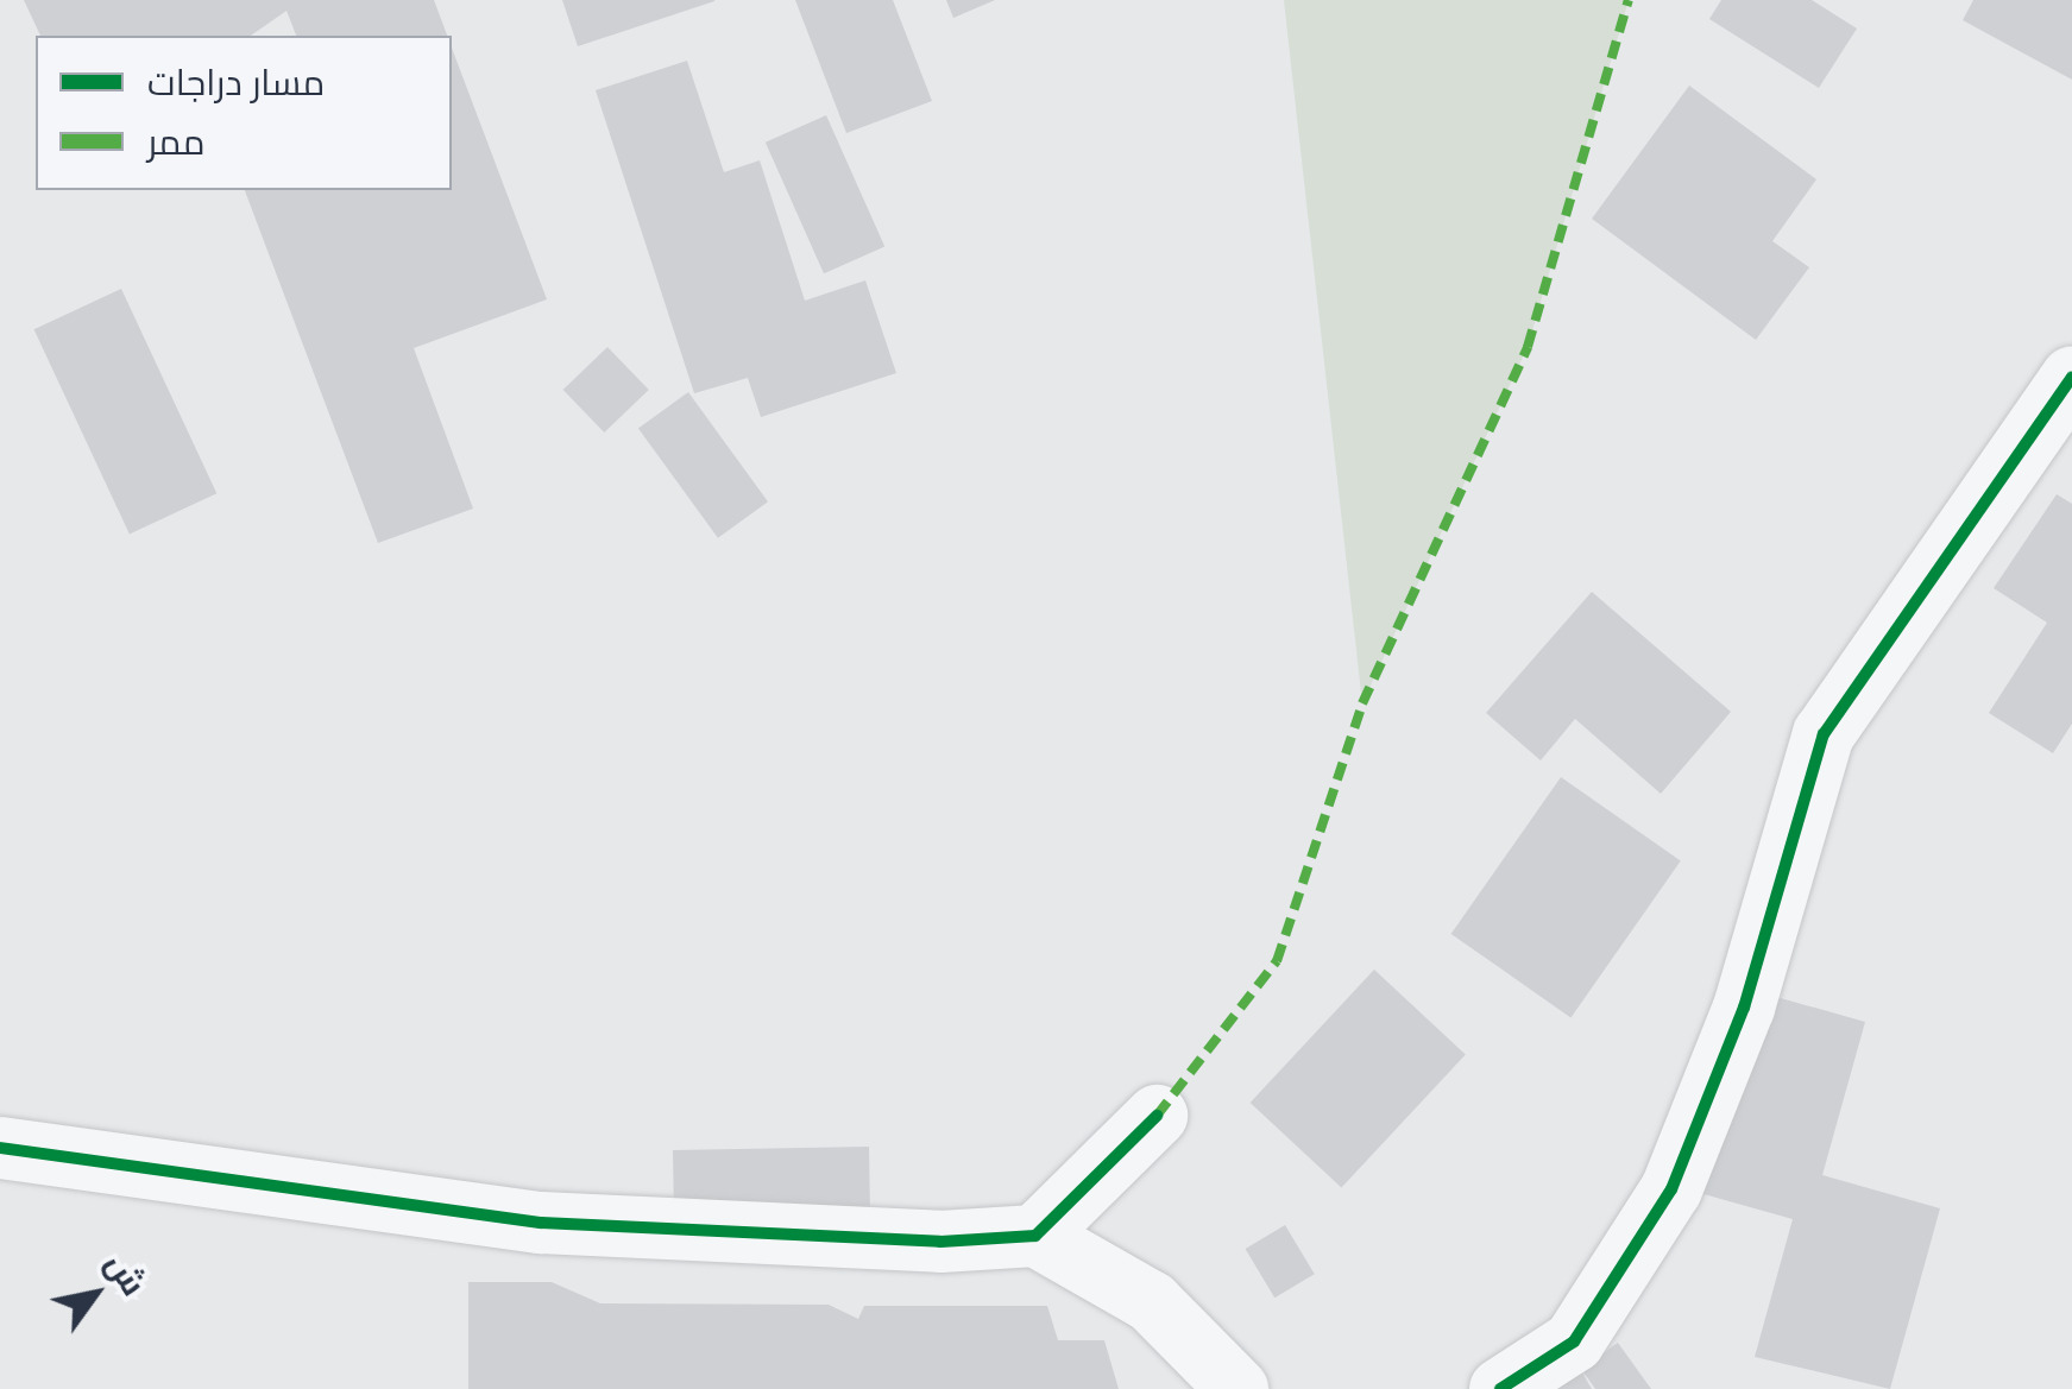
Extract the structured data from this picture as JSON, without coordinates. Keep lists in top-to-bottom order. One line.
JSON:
{"legend":["مسار دراجات","ممر"],"north":"top right"}
